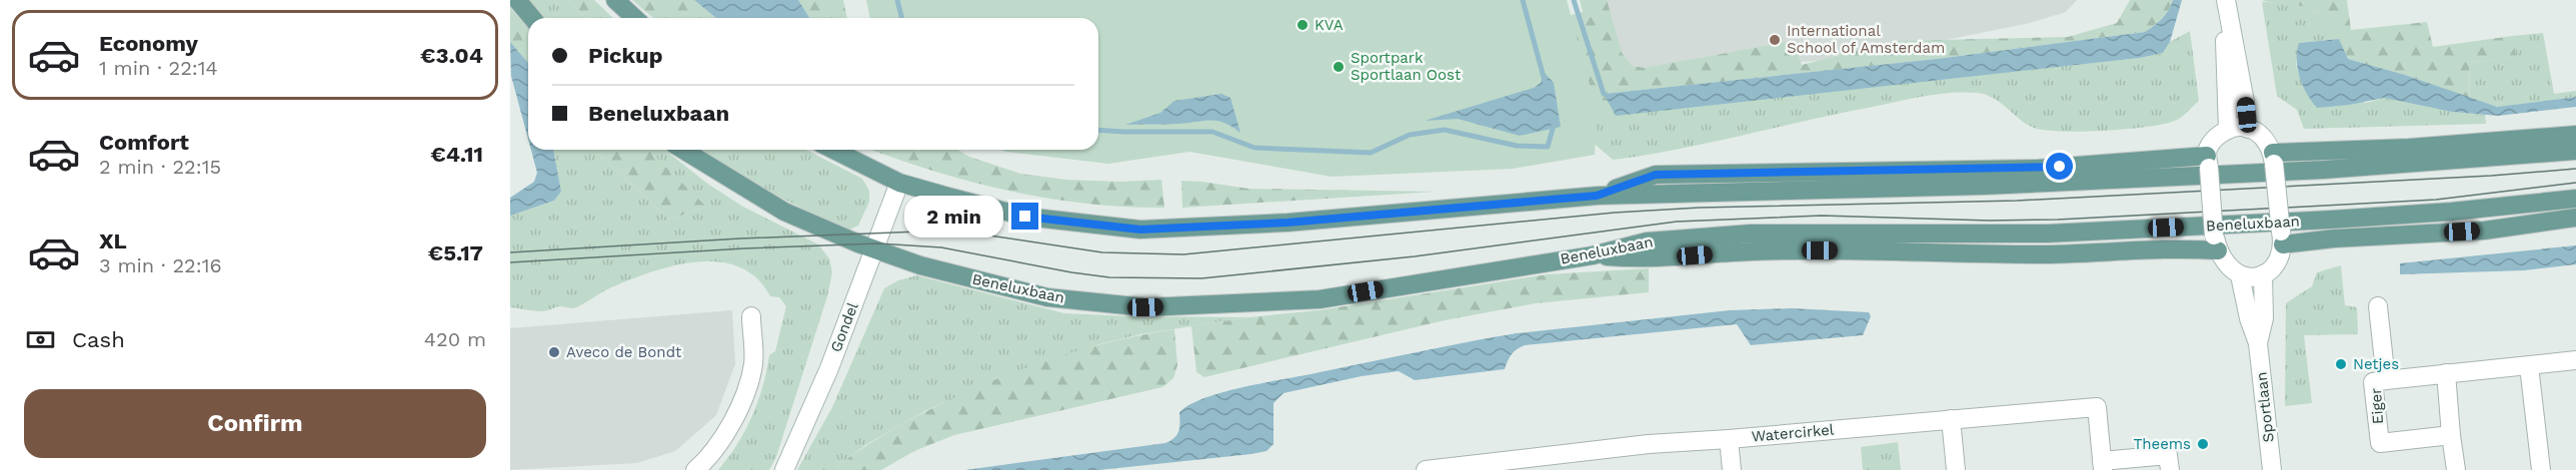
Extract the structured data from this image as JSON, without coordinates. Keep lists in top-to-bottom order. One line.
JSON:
{"streets":{"main road":["Beneluxbaan"],"street":["Gondel","Eiger","Sportlaan","Watercirkel"]},"crossings":[["Beneluxbaan","Gondel"]],"places":["KVA","International School of Amsterdam","Sportpark Sportlaan Oost","Aveco de Bondt","Netjes","Theems"],"page":{"list":[{"name":"Economy","note":"1 min · 22:14","value":"€3.04"},{"name":"Comfort","note":"2 min · 22:15","value":"€4.11"},{"name":"XL","note":"3 min · 22:16","value":"€5.17"}],"banner":["Pickup","Beneluxbaan"],"bubble":"2 min","pay":["Cash","420 m"],"buttons":"Confirm"}}
